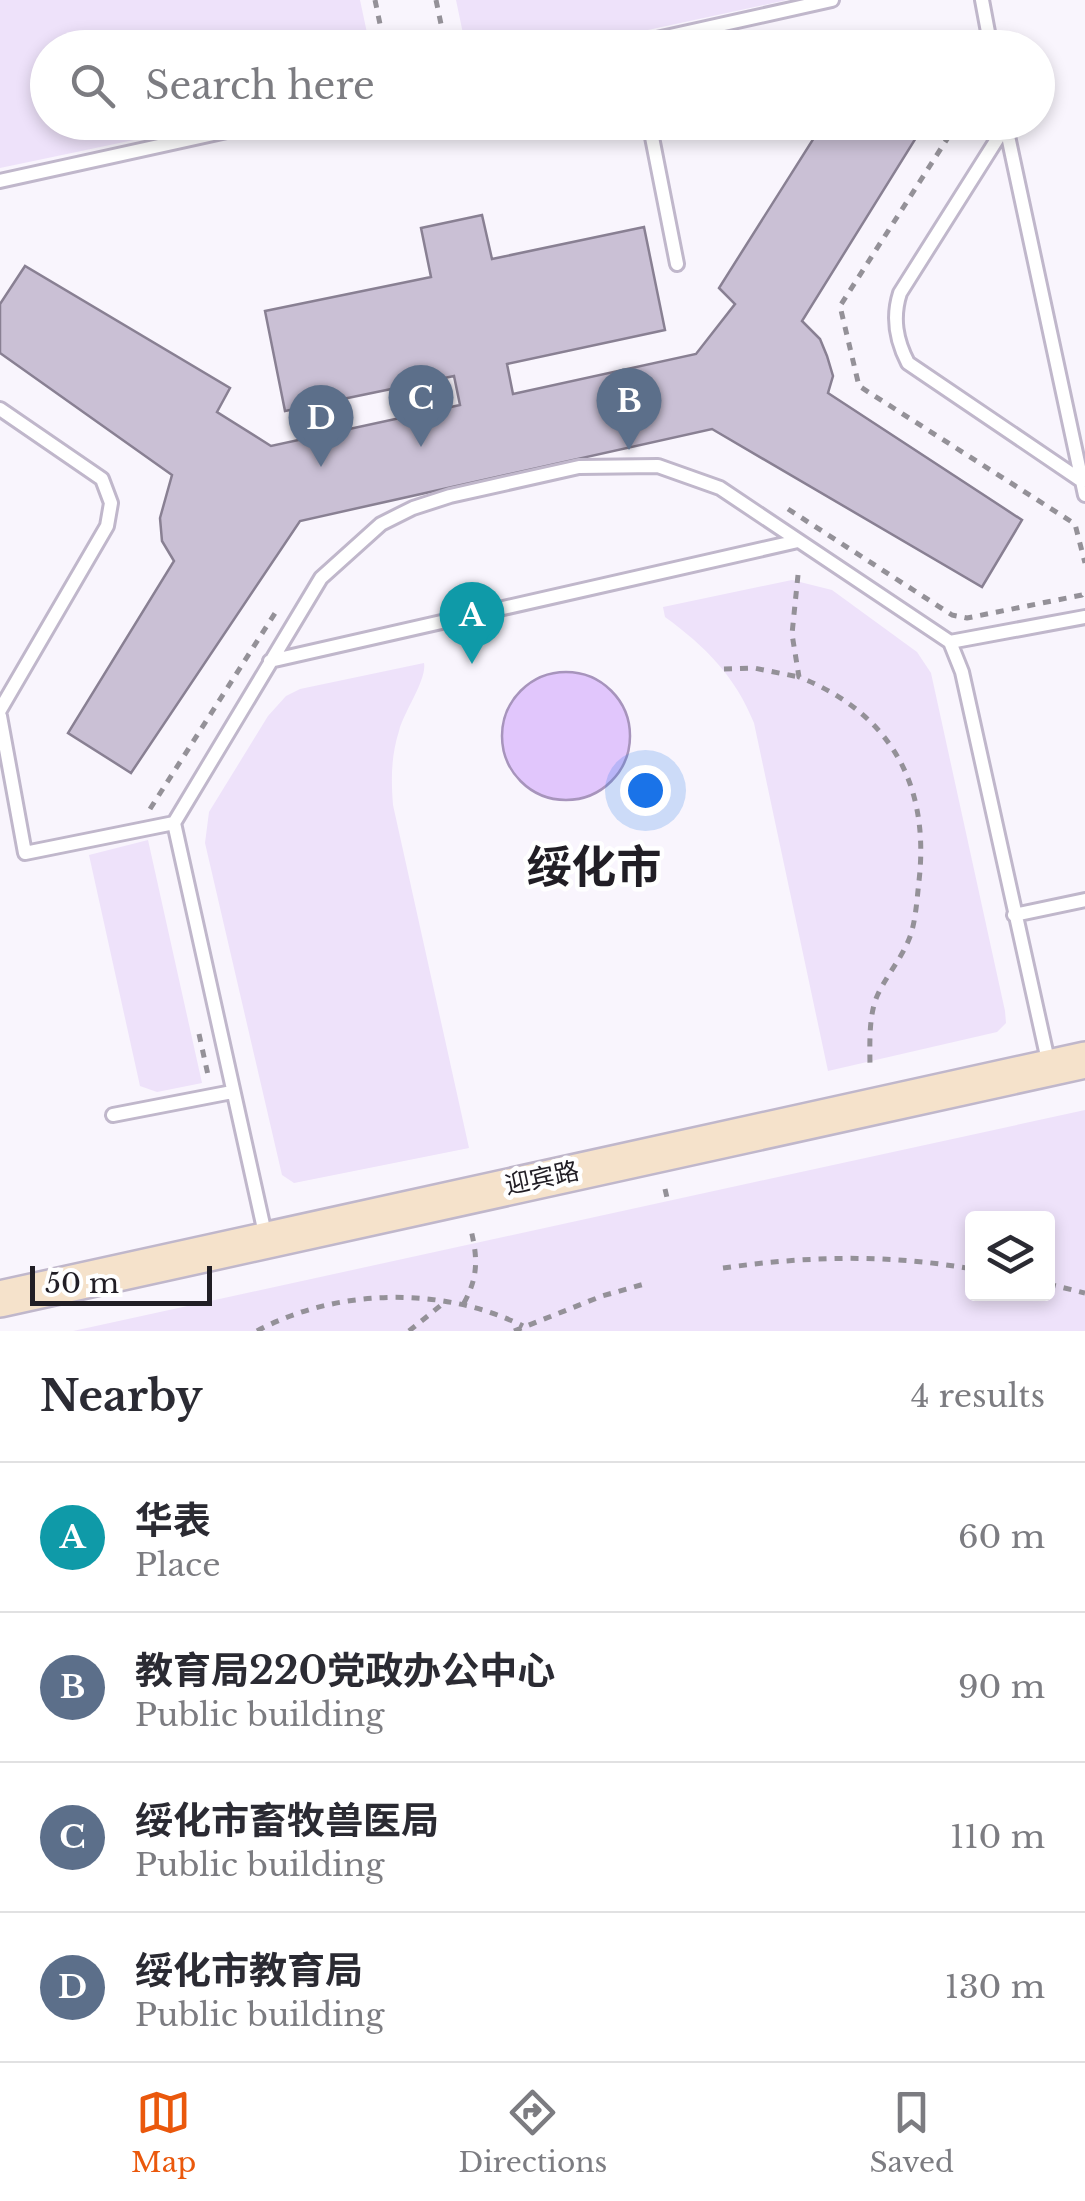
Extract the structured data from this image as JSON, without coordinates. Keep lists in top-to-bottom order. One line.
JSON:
{"streets":{"main road":["迎宾路"]},"districts":["绥化市"],"scale_bar":"50 m","page":{"search":"Search here","pins":["C","B","D","A"],"scale":"50 m","heading":["Nearby","4 results"],"list":[{"mark":"A","name":"华表","note":"Place","value":"60 m"},{"mark":"B","name":"教育局220党政办公中心","note":"Public building","value":"90 m"},{"mark":"C","name":"绥化市畜牧兽医局","note":"Public building","value":"110 m"},{"mark":"D","name":"绥化市教育局","note":"Public building","value":"130 m"}],"nav":["Map","Directions","Saved"]}}
